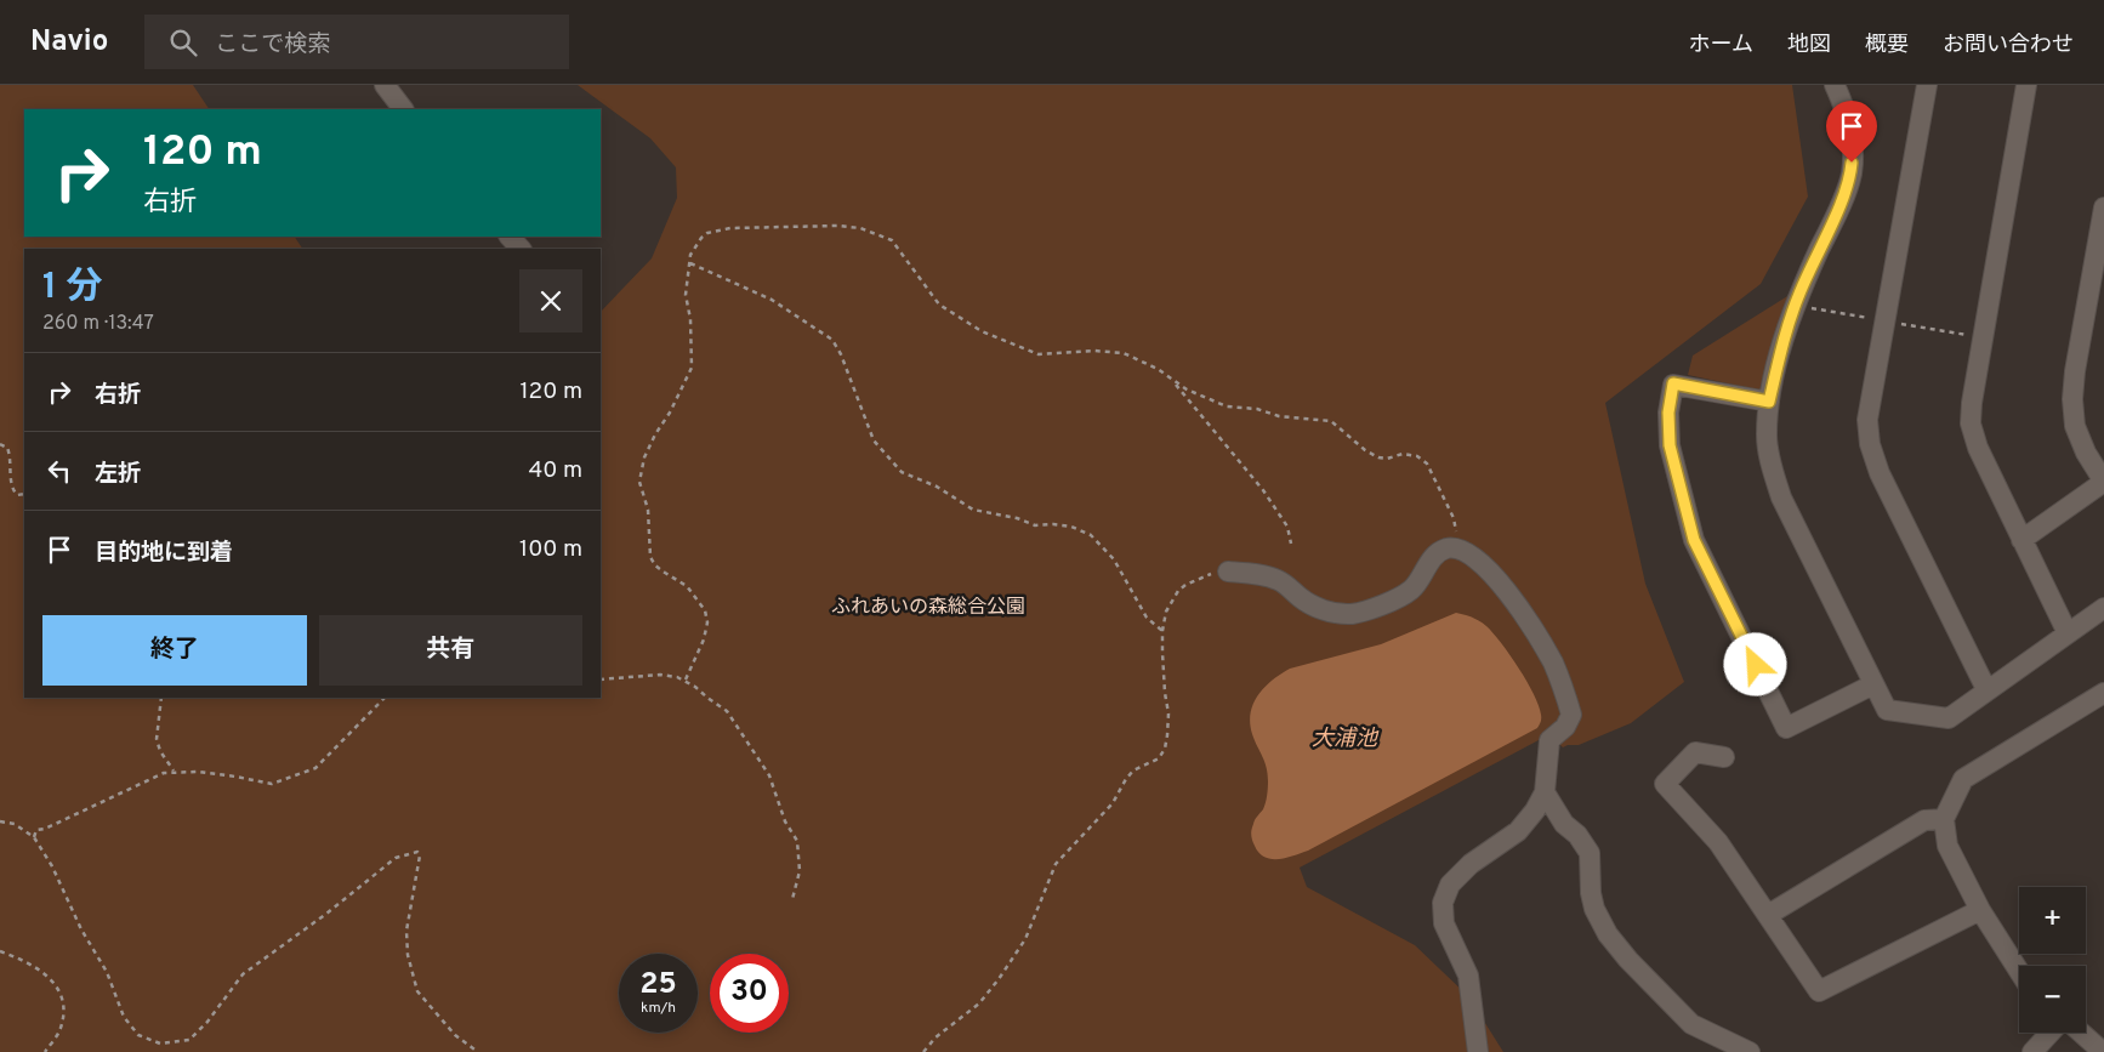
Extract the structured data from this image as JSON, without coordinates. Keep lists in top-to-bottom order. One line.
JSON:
{"water":["大浦池"],"parks":["ふれあいの森総合公園"],"page":{"header":"Navio","search":"ここで検索","nav":["ホーム","地図","概要","お問い合わせ"],"turn":["120 m","右折"],"heading":["1 分","260 m · 13:47"],"list":[{"name":"右折","value":"120 m"},{"name":"左折","value":"40 m"},{"name":"目的地に到着","value":"100 m"}],"buttons":["終了","共有"],"map_buttons":["+","−"],"speed":"25 km/h","limit":"30"}}
